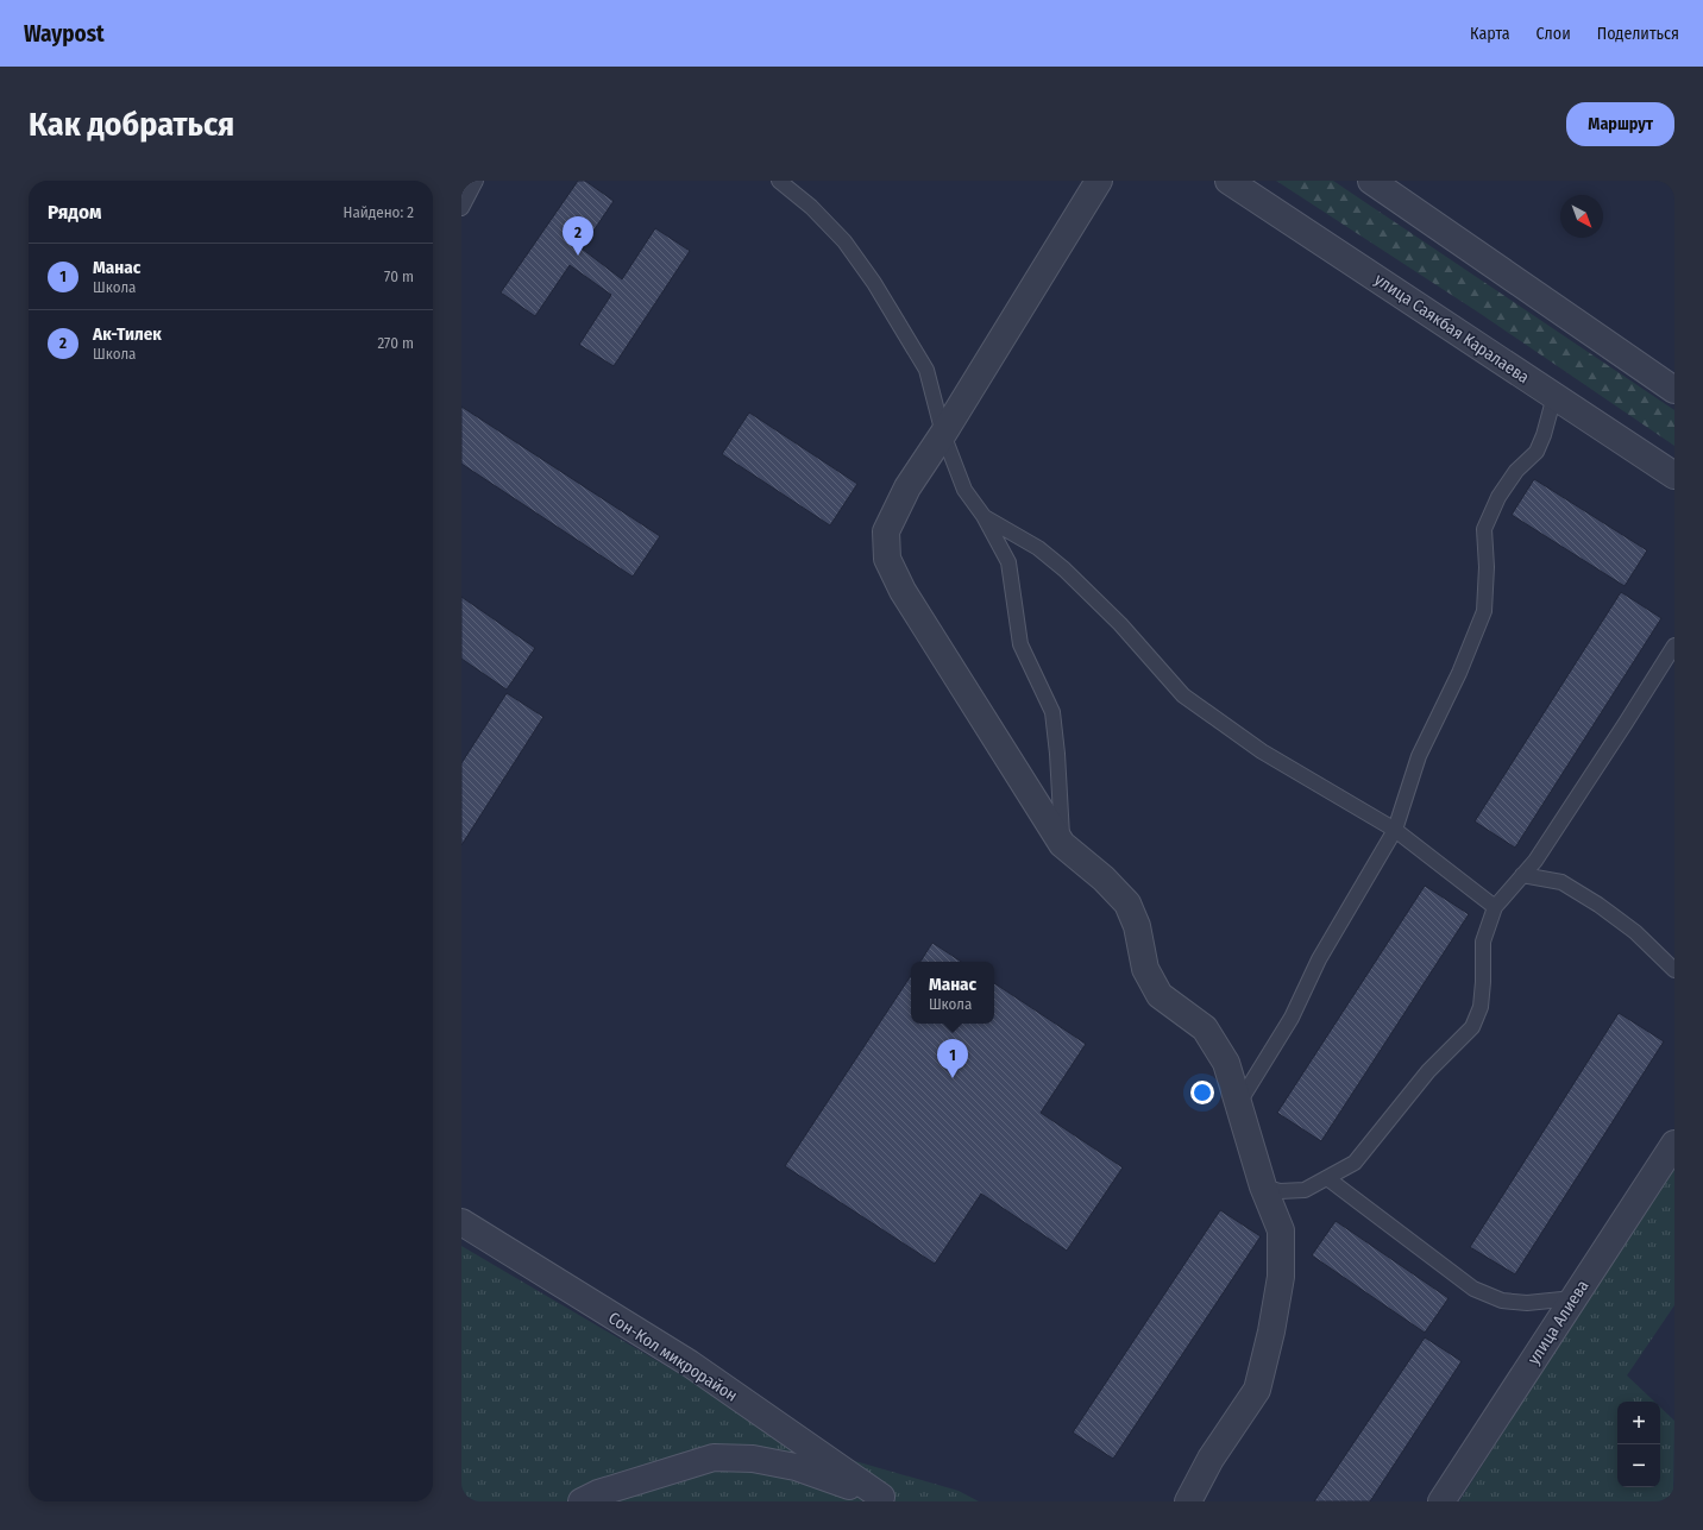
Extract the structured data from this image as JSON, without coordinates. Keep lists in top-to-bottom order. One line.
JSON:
{"streets":{"street":["улица Саякбая Каралаева","улица Алиева","Сон-Кол микрорайон"]},"north":"bottom right","page":{"header":"Waypost","nav":["Карта","Слои","Поделиться"],"buttons":"Маршрут","title":"Как добраться","heading":["Рядом","Найдено: 2"],"pins":["2","1"],"list":[{"mark":"1","name":"Манас","note":"Школа","value":"70 m"},{"mark":"2","name":"Ак-Тилек","note":"Школа","value":"270 m"}],"popup":["Манас","Школа"],"map_buttons":["+","−"]}}
